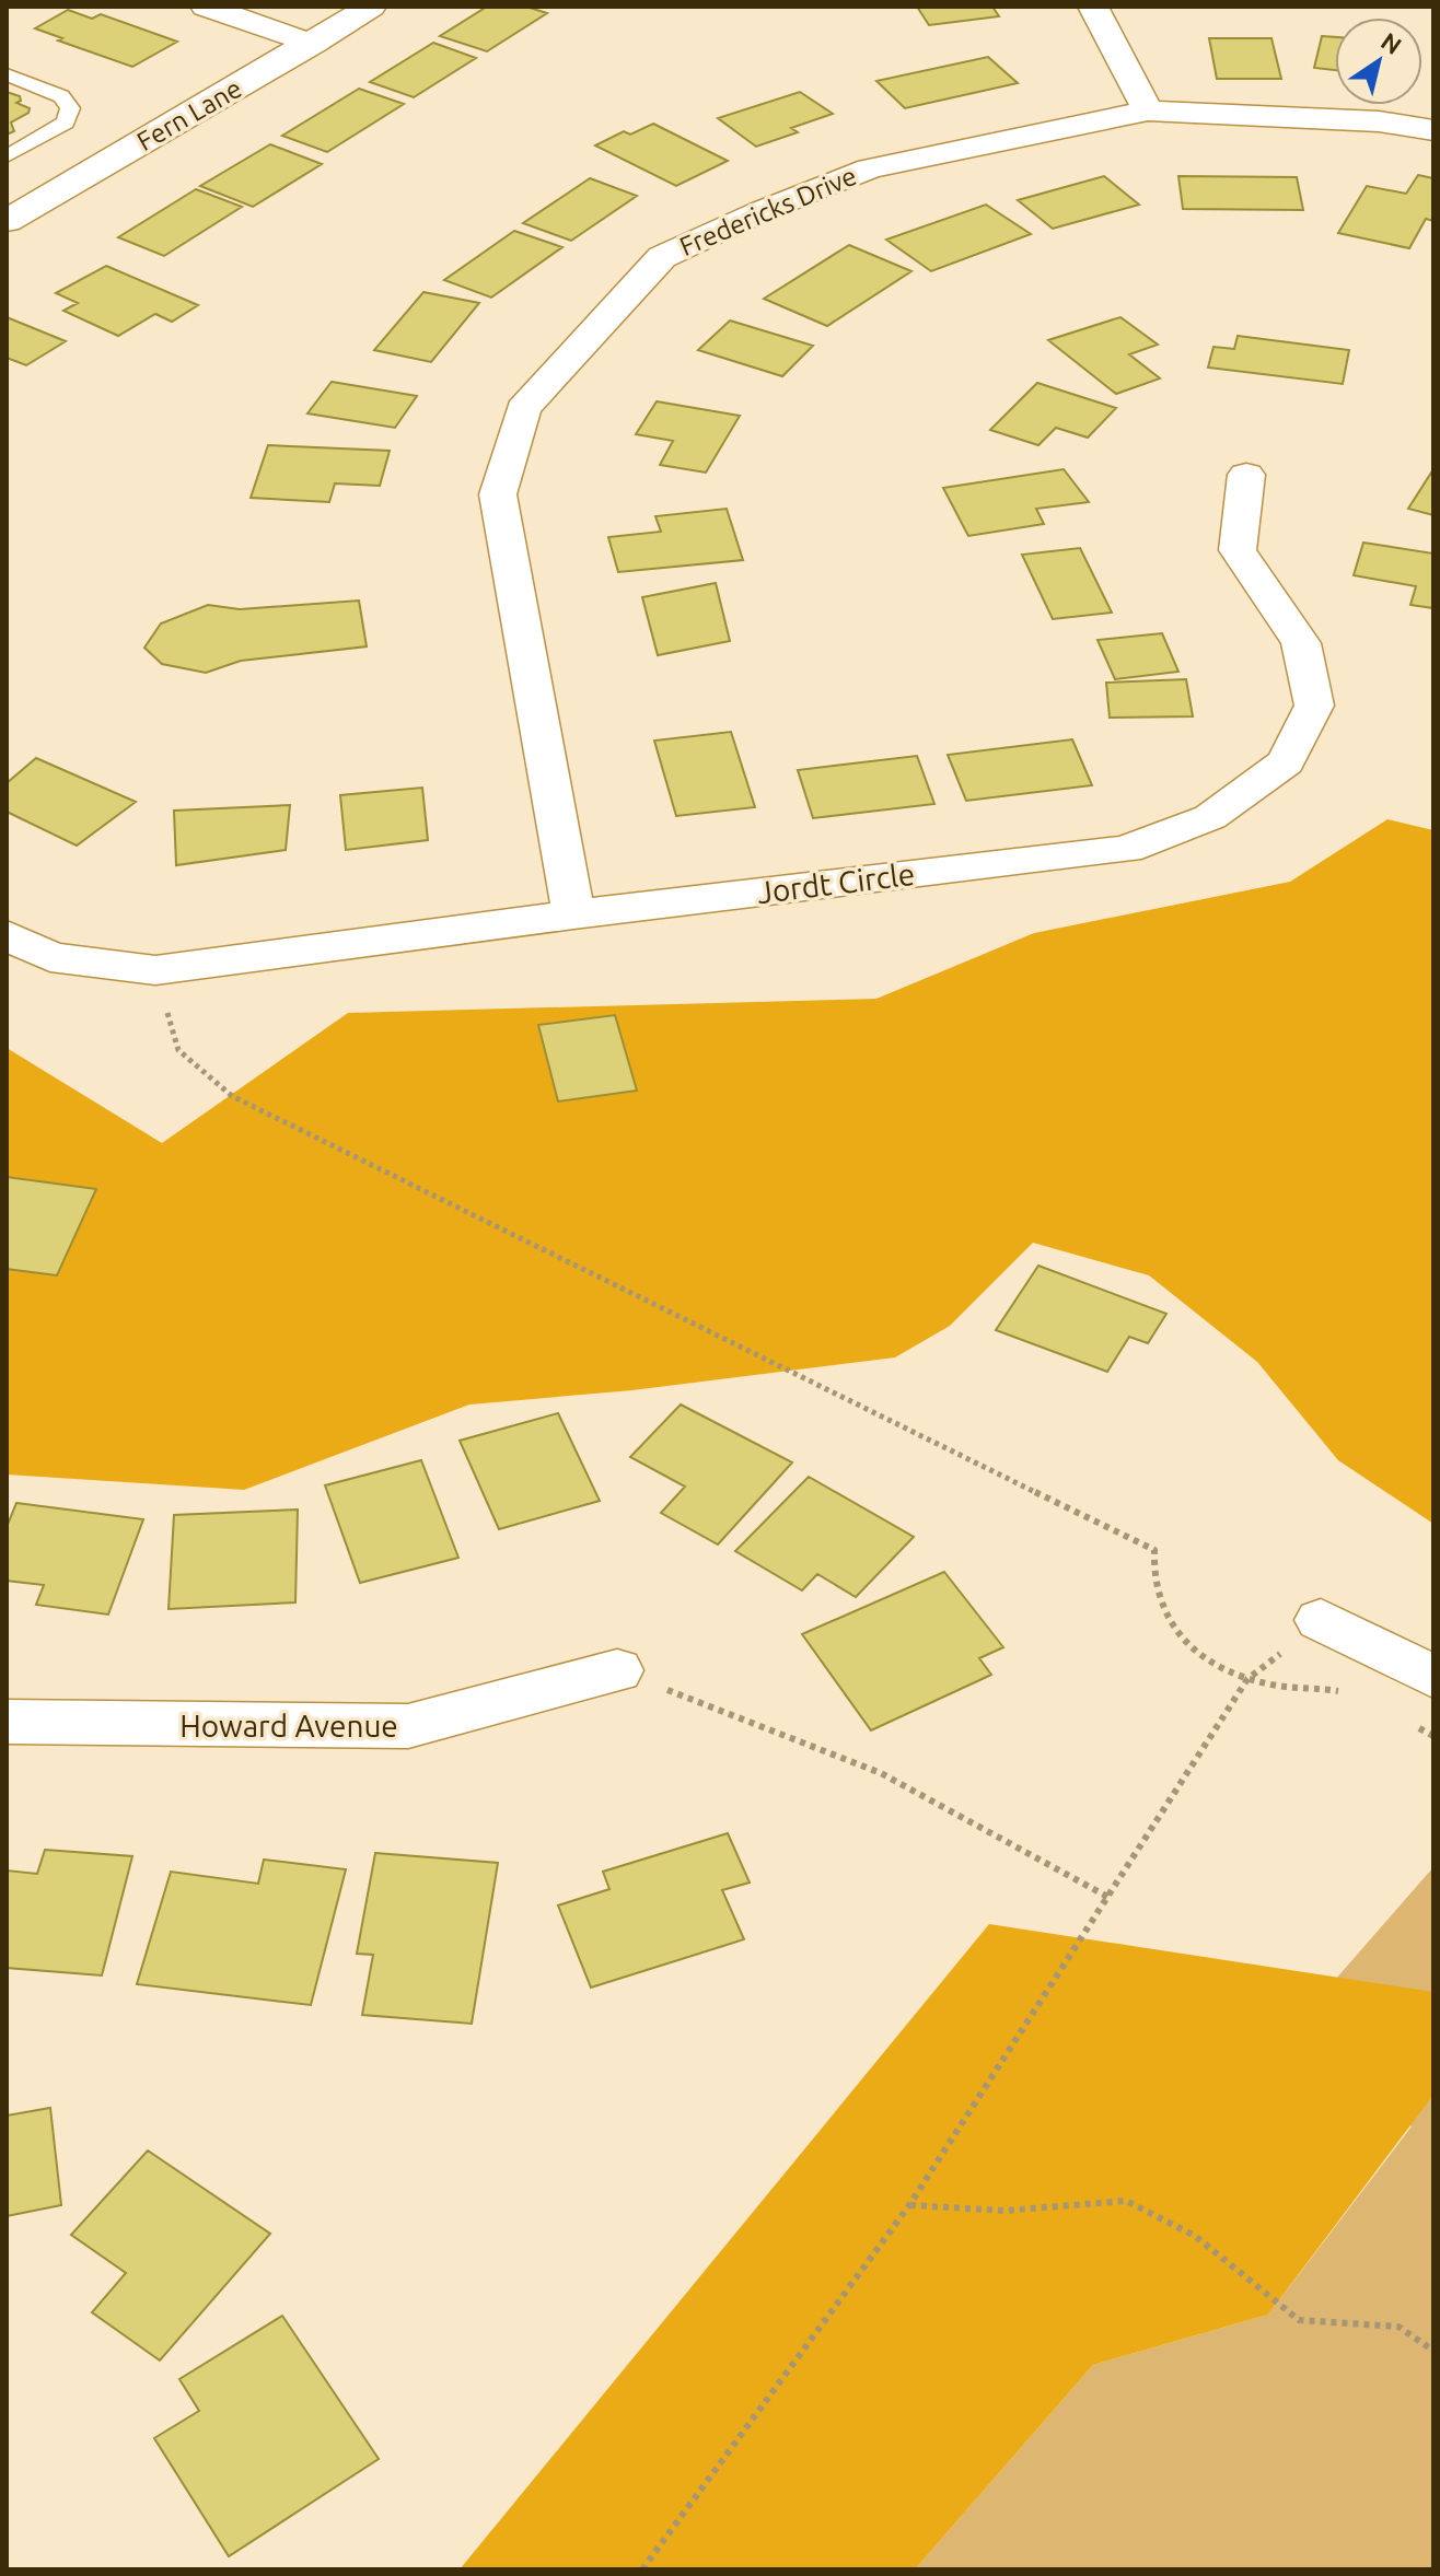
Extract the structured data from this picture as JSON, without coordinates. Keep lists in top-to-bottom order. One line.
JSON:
{"streets":{"street":["Fern Lane","Fredericks Drive","Jordt Circle","Howard Avenue"]},"crossings":[["Fredericks Drive","Jordt Circle"]],"north":"top right"}
